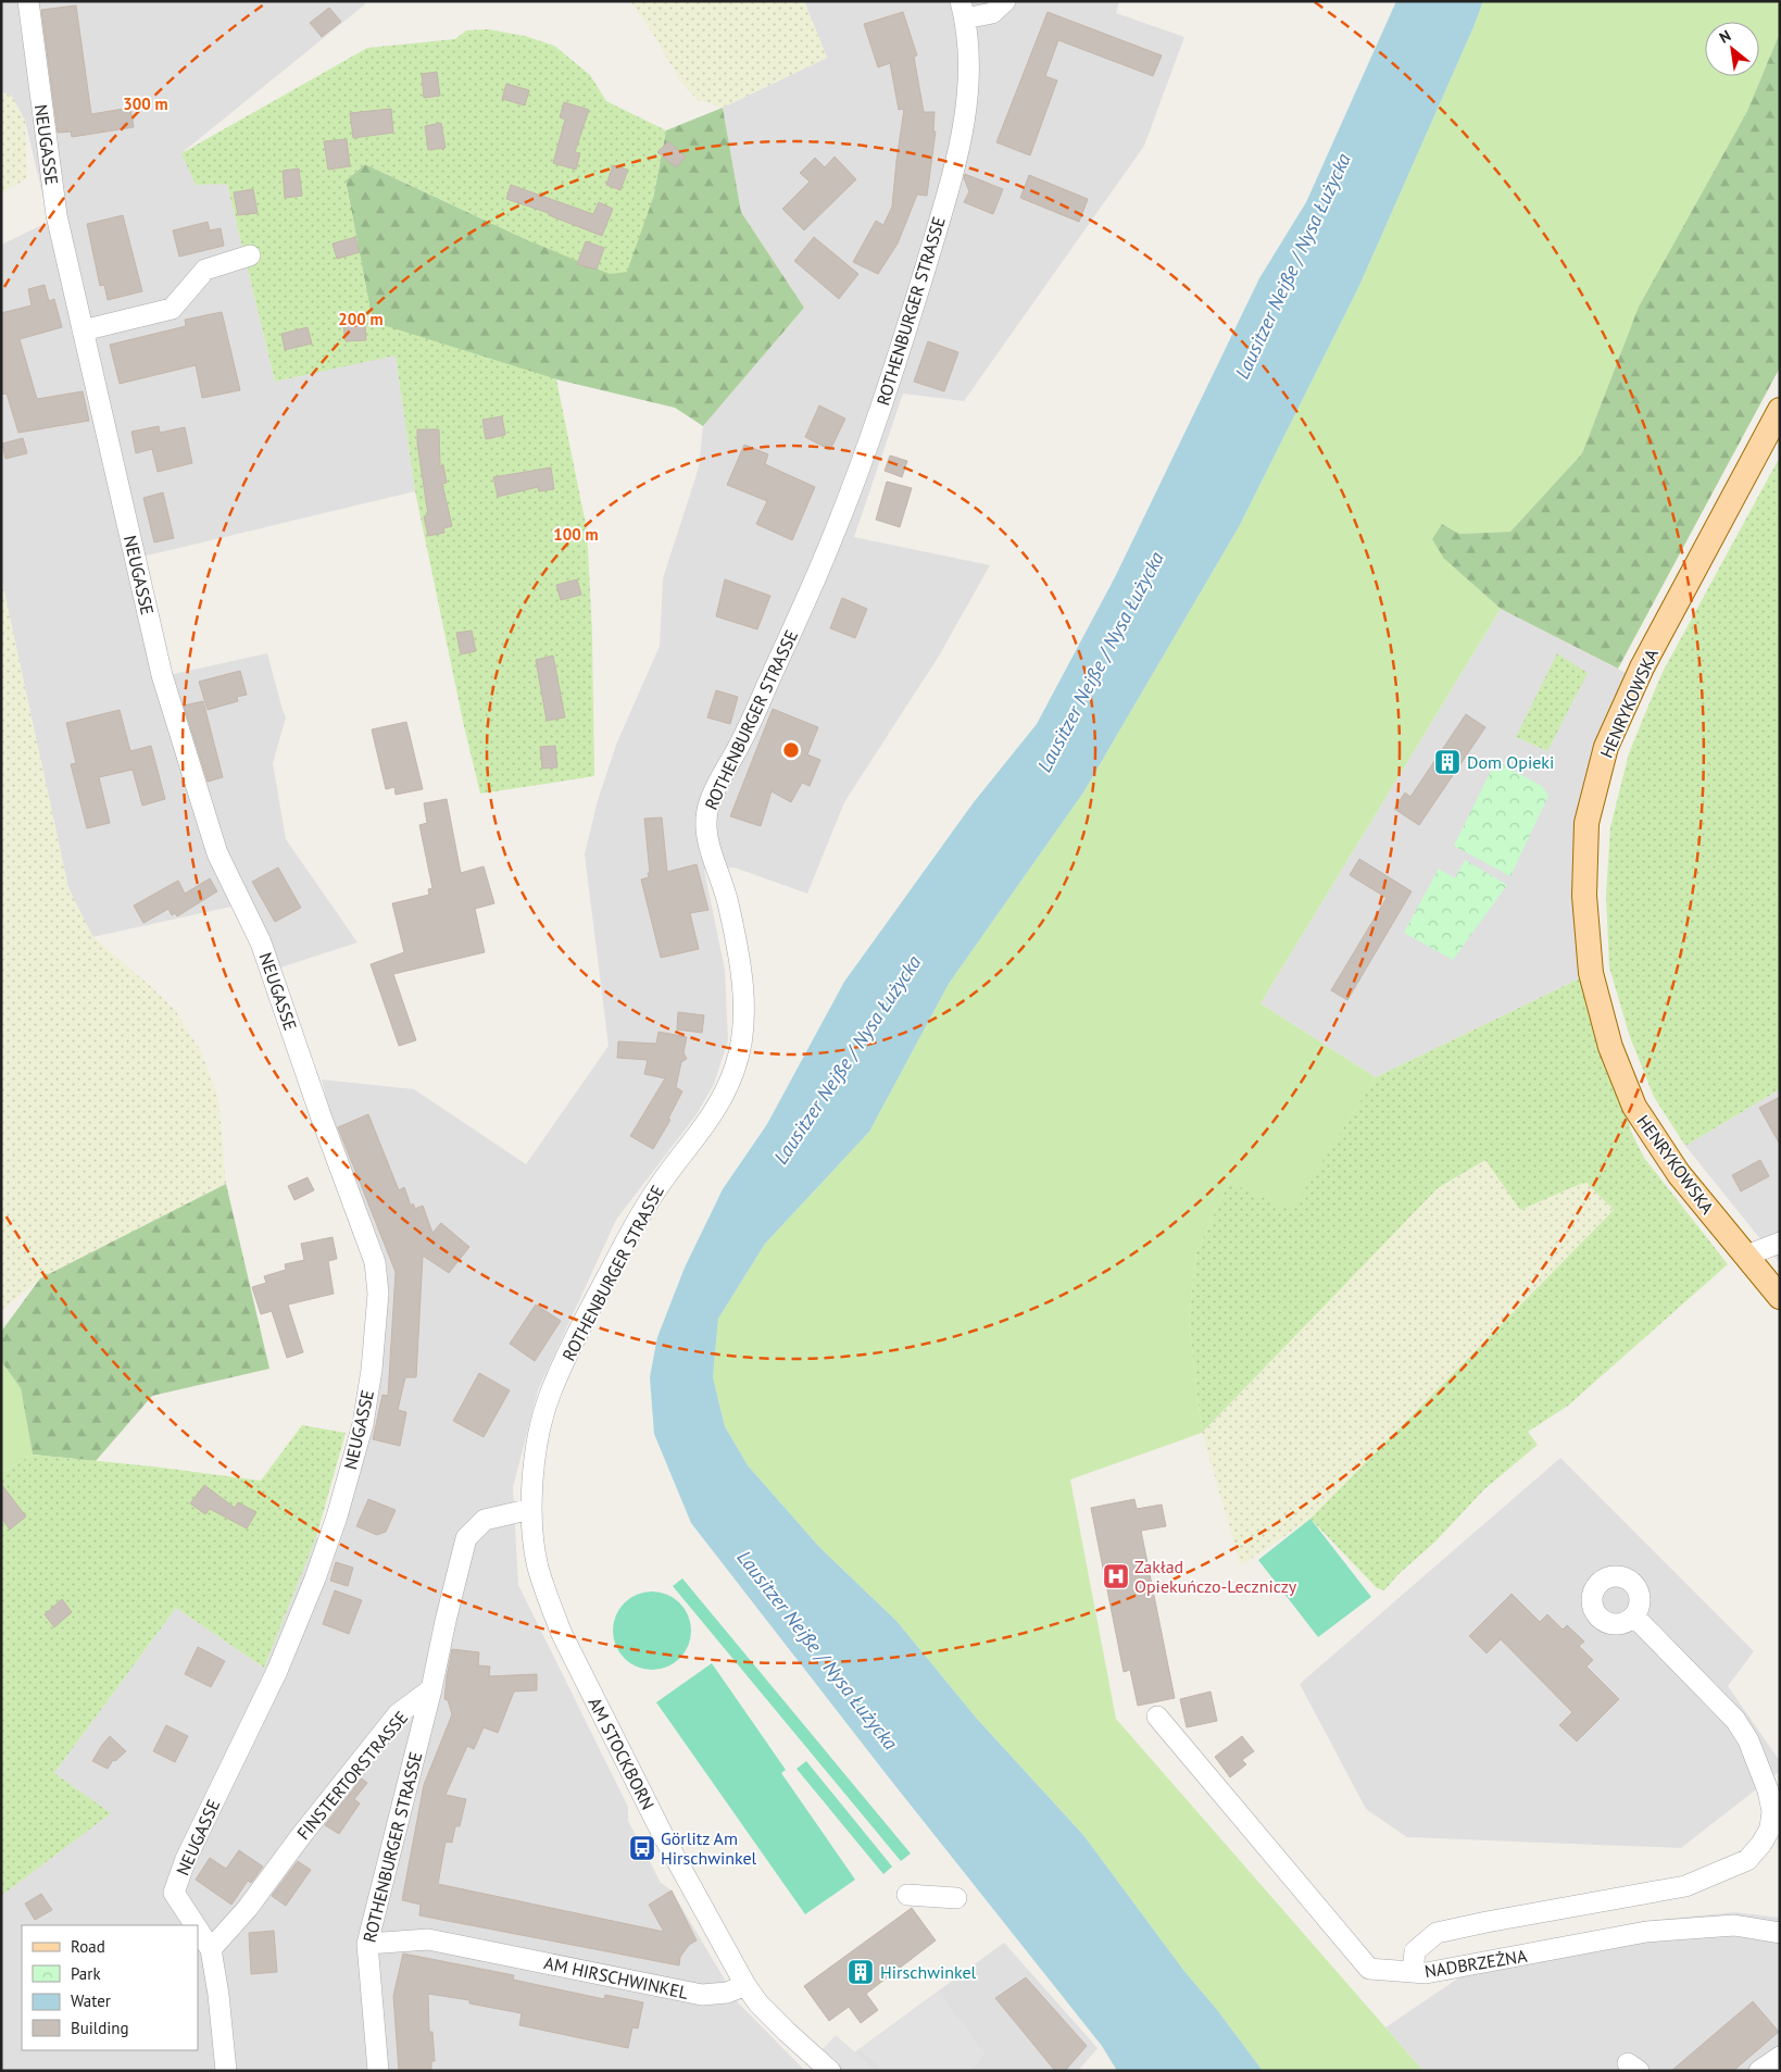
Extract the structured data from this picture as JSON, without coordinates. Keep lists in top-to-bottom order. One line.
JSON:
{"streets":{"main road":["HENRYKOWSKA"],"street":["NEUGASSE","ROTHENBURGER STRASSE","AM STOCKBORN","FINSTERTORSTRASSE","NADBRZEŻNA","AM HIRSCHWINKEL"]},"crossings":[["NEUGASSE","FINSTERTORSTRASSE"],["ROTHENBURGER STRASSE","AM STOCKBORN"],["ROTHENBURGER STRASSE","FINSTERTORSTRASSE"],["ROTHENBURGER STRASSE","AM HIRSCHWINKEL"],["AM STOCKBORN","AM HIRSCHWINKEL"]],"water":["Lausitzer Neiße / Nysa Łużycka"],"places":{"building":["Dom Opieki","Hirschwinkel"],"hospital":["Zakład Opiekuńczo-Leczniczy"],"bus stop":["Görlitz Am Hirschwinkel"]},"legend":["Road","Park","Water","Building"],"north":"top left","rings":["300 m","200 m","100 m"]}
